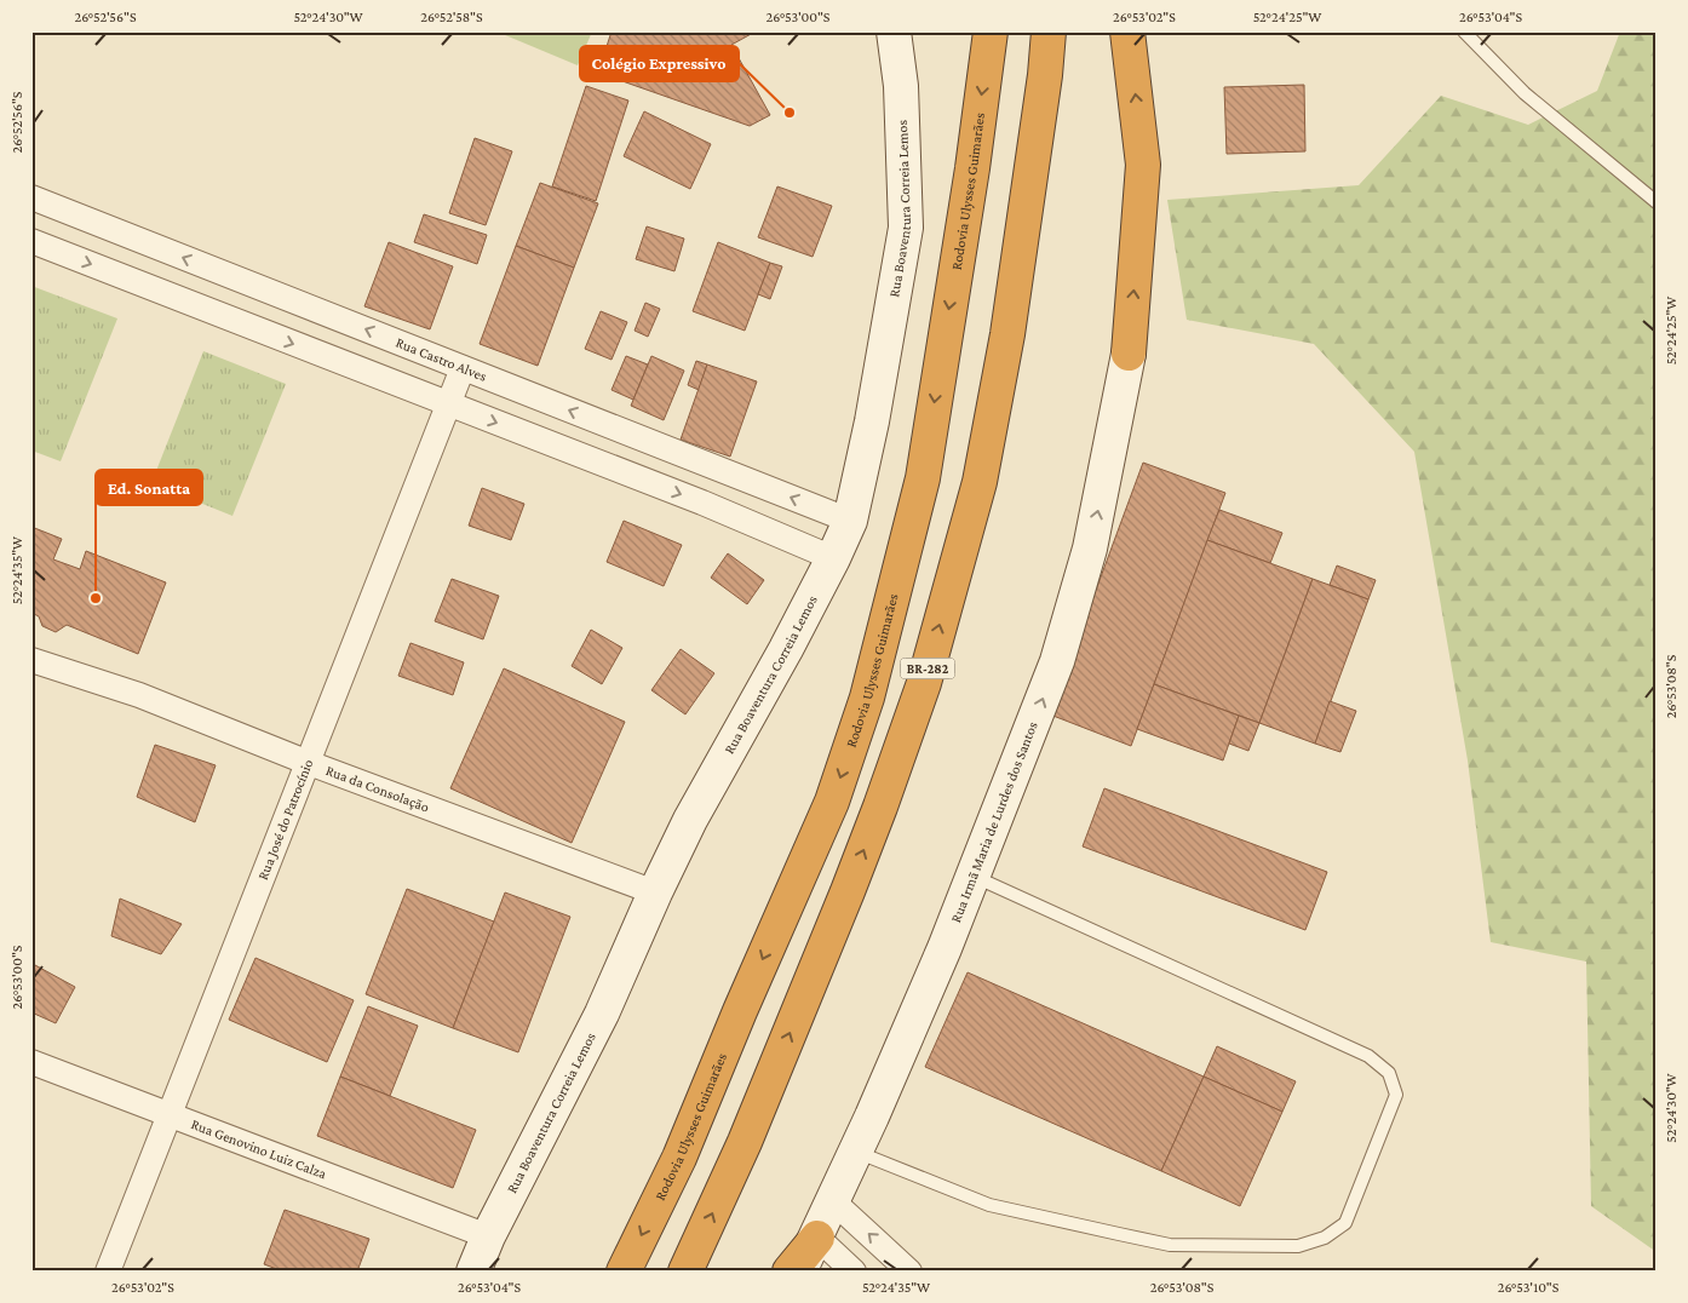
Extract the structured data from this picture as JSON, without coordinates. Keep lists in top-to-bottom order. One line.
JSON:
{"streets":{"highway":["Rodovia Ulysses Guimarães","BR-282"],"street":["Rua Boaventura Correia Lemos","Rua Castro Alves","Rua da Consolação","Rua José do Patrocínio","Rua Irmã Maria de Lurdes dos Santos","Rua Genovino Luiz Calza"]},"crossings":[["Rua Boaventura Correia Lemos","Rua Castro Alves"],["Rua Boaventura Correia Lemos","Rua da Consolação"],["Rua Boaventura Correia Lemos","Rua Genovino Luiz Calza"],["Rua Castro Alves","Rua José do Patrocínio"],["Rua da Consolação","Rua José do Patrocínio"],["Rua José do Patrocínio","Rua Genovino Luiz Calza"]],"one_way":["Rua Irmã Maria de Lurdes dos Santos"],"places":["Colégio Expressivo","Ed. Sonatta"],"coordinates":["26°52'56\"S","52°24'30\"W","26°52'58\"S","26°53'00\"S","26°53'02\"S","52°24'25\"W","26°53'04\"S","52°24'35\"W","26°53'08\"S","26°53'10\"S"]}
